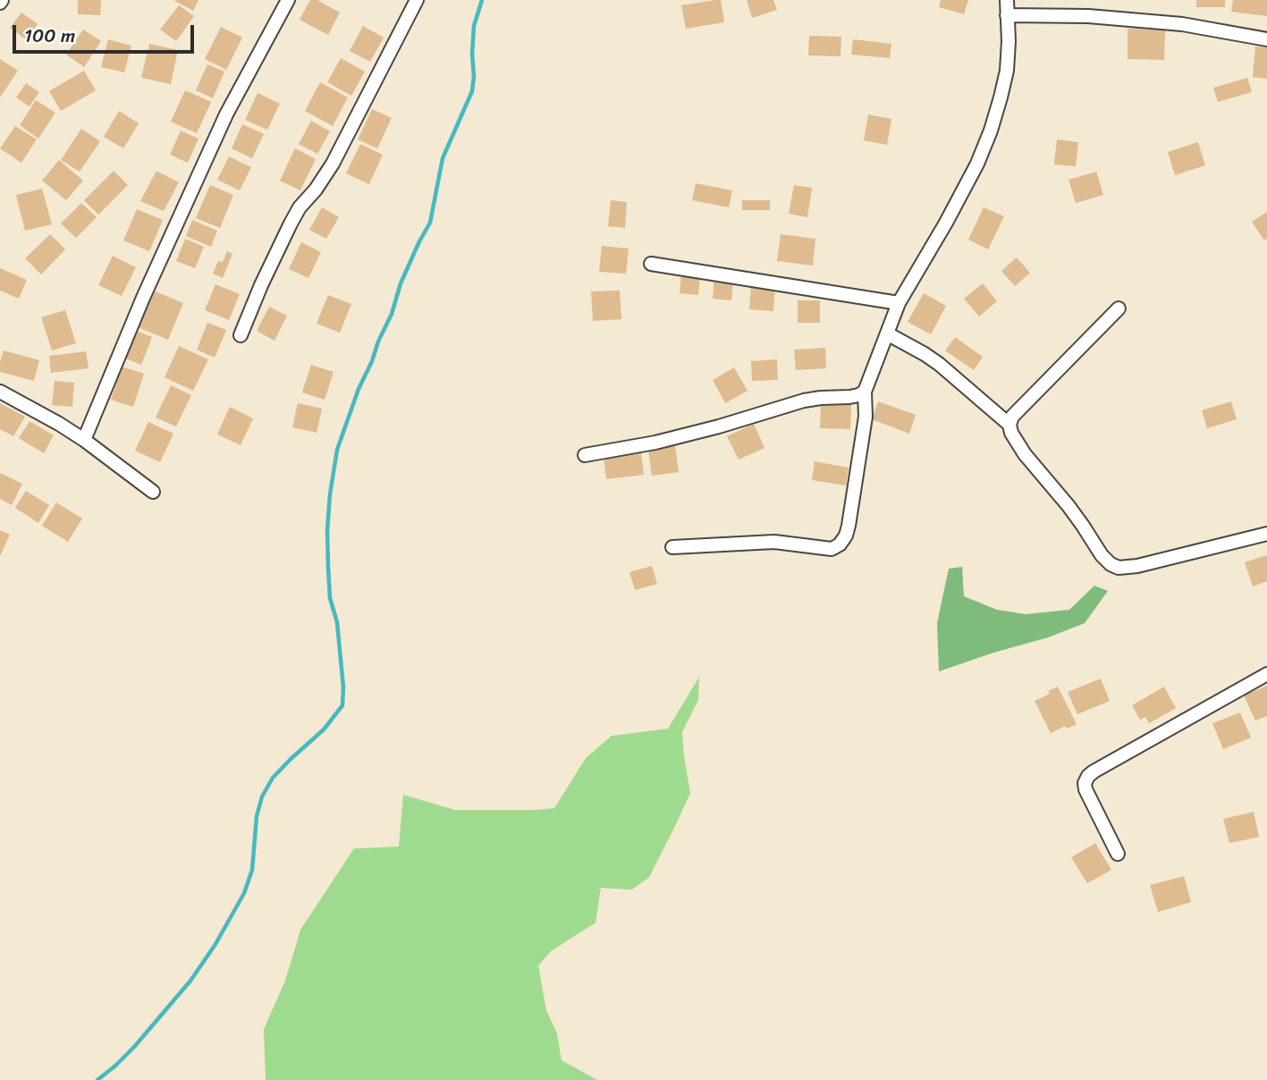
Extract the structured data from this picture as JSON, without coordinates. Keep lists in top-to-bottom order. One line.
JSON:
{"scale_bar":"100 m"}
